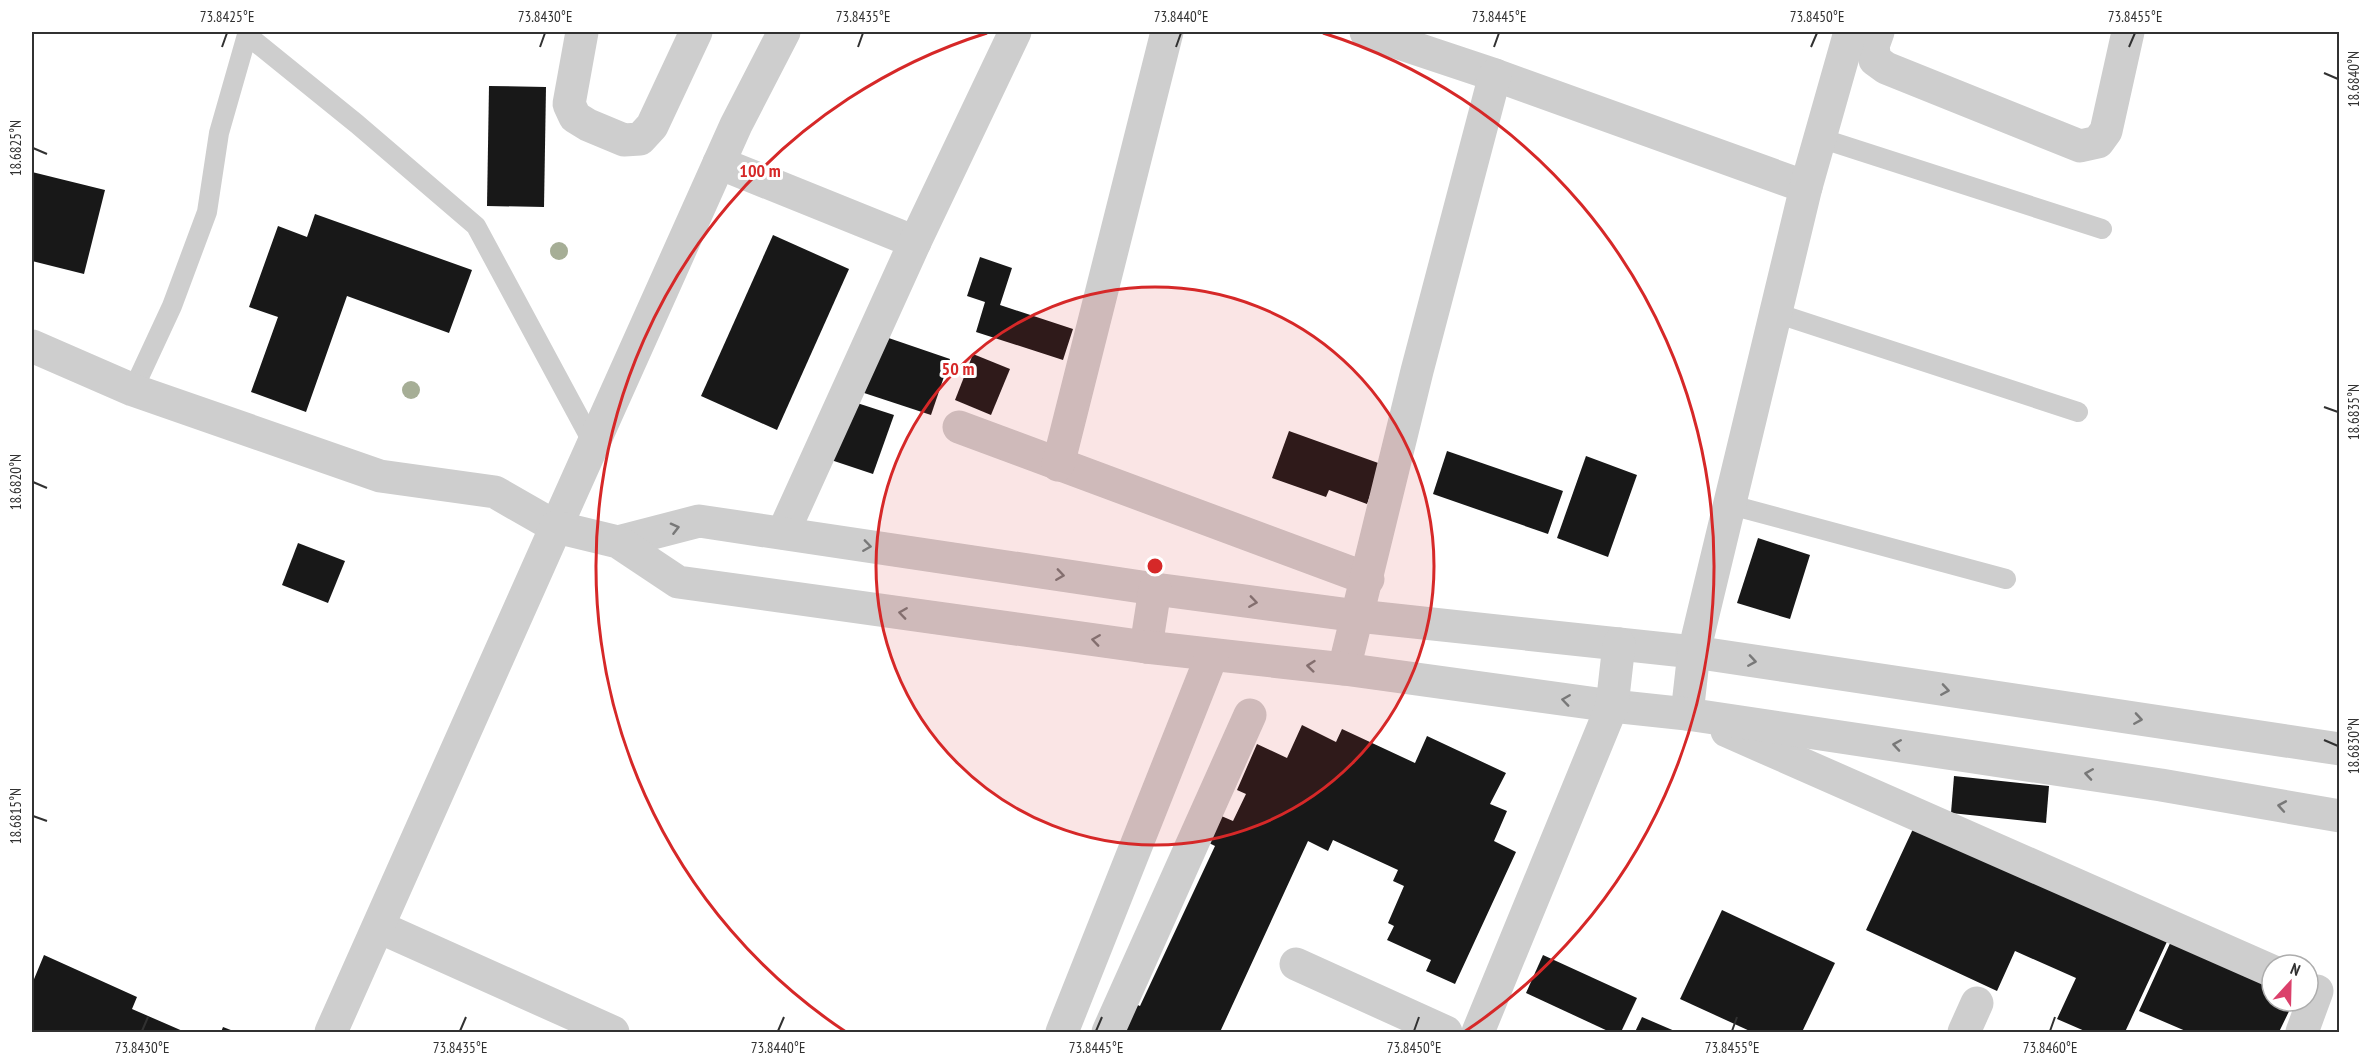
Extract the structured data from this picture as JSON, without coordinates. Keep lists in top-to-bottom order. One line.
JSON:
{"north":"top","coordinates":["73.8425°E","73.8430°E","73.8435°E","73.8440°E","73.8445°E","73.8450°E","73.8455°E","18.6840°N","18.6825°N","18.6835°N","18.6820°N","18.6830°N","18.6815°N","73.8460°E"],"rings":["100 m","50 m"]}
